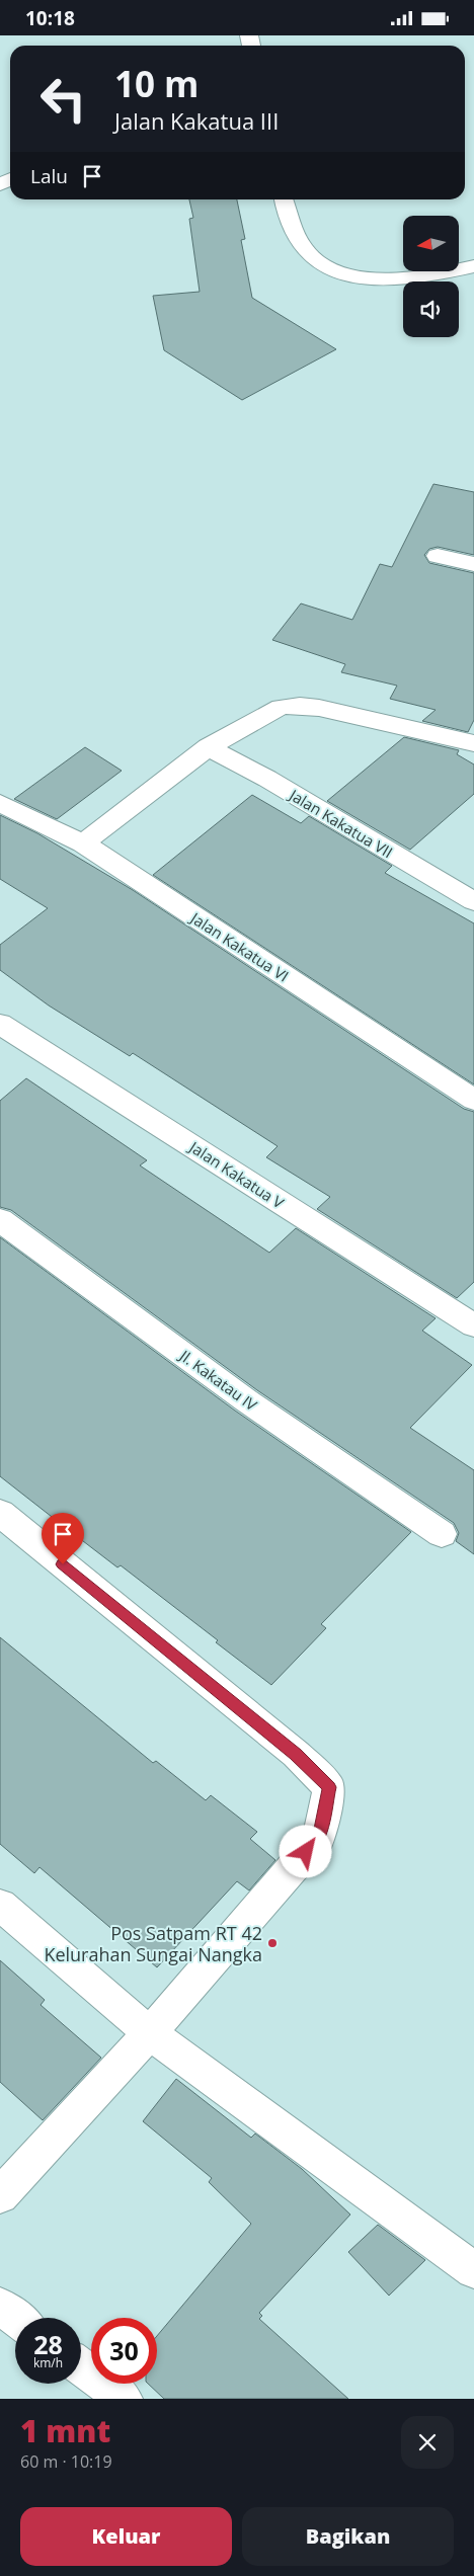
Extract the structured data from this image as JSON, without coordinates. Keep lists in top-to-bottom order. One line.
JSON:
{"streets":{"street":["Jalan Kakatua VII","Jalan Kakatua VI","Jalan Kakatua V","Jl. Kakatau IV"]},"places":["Pos Satpam RT 42 Kelurahan Sungai Nangka"],"north":"left","page":{"status":"10:18","turn":["10 m","Jalan Kakatua III"],"then":"Lalu","speed":"28 km/h","limit":"30","heading":["1 mnt","60 m · 10:19"],"buttons":["Keluar","Bagikan"]}}
